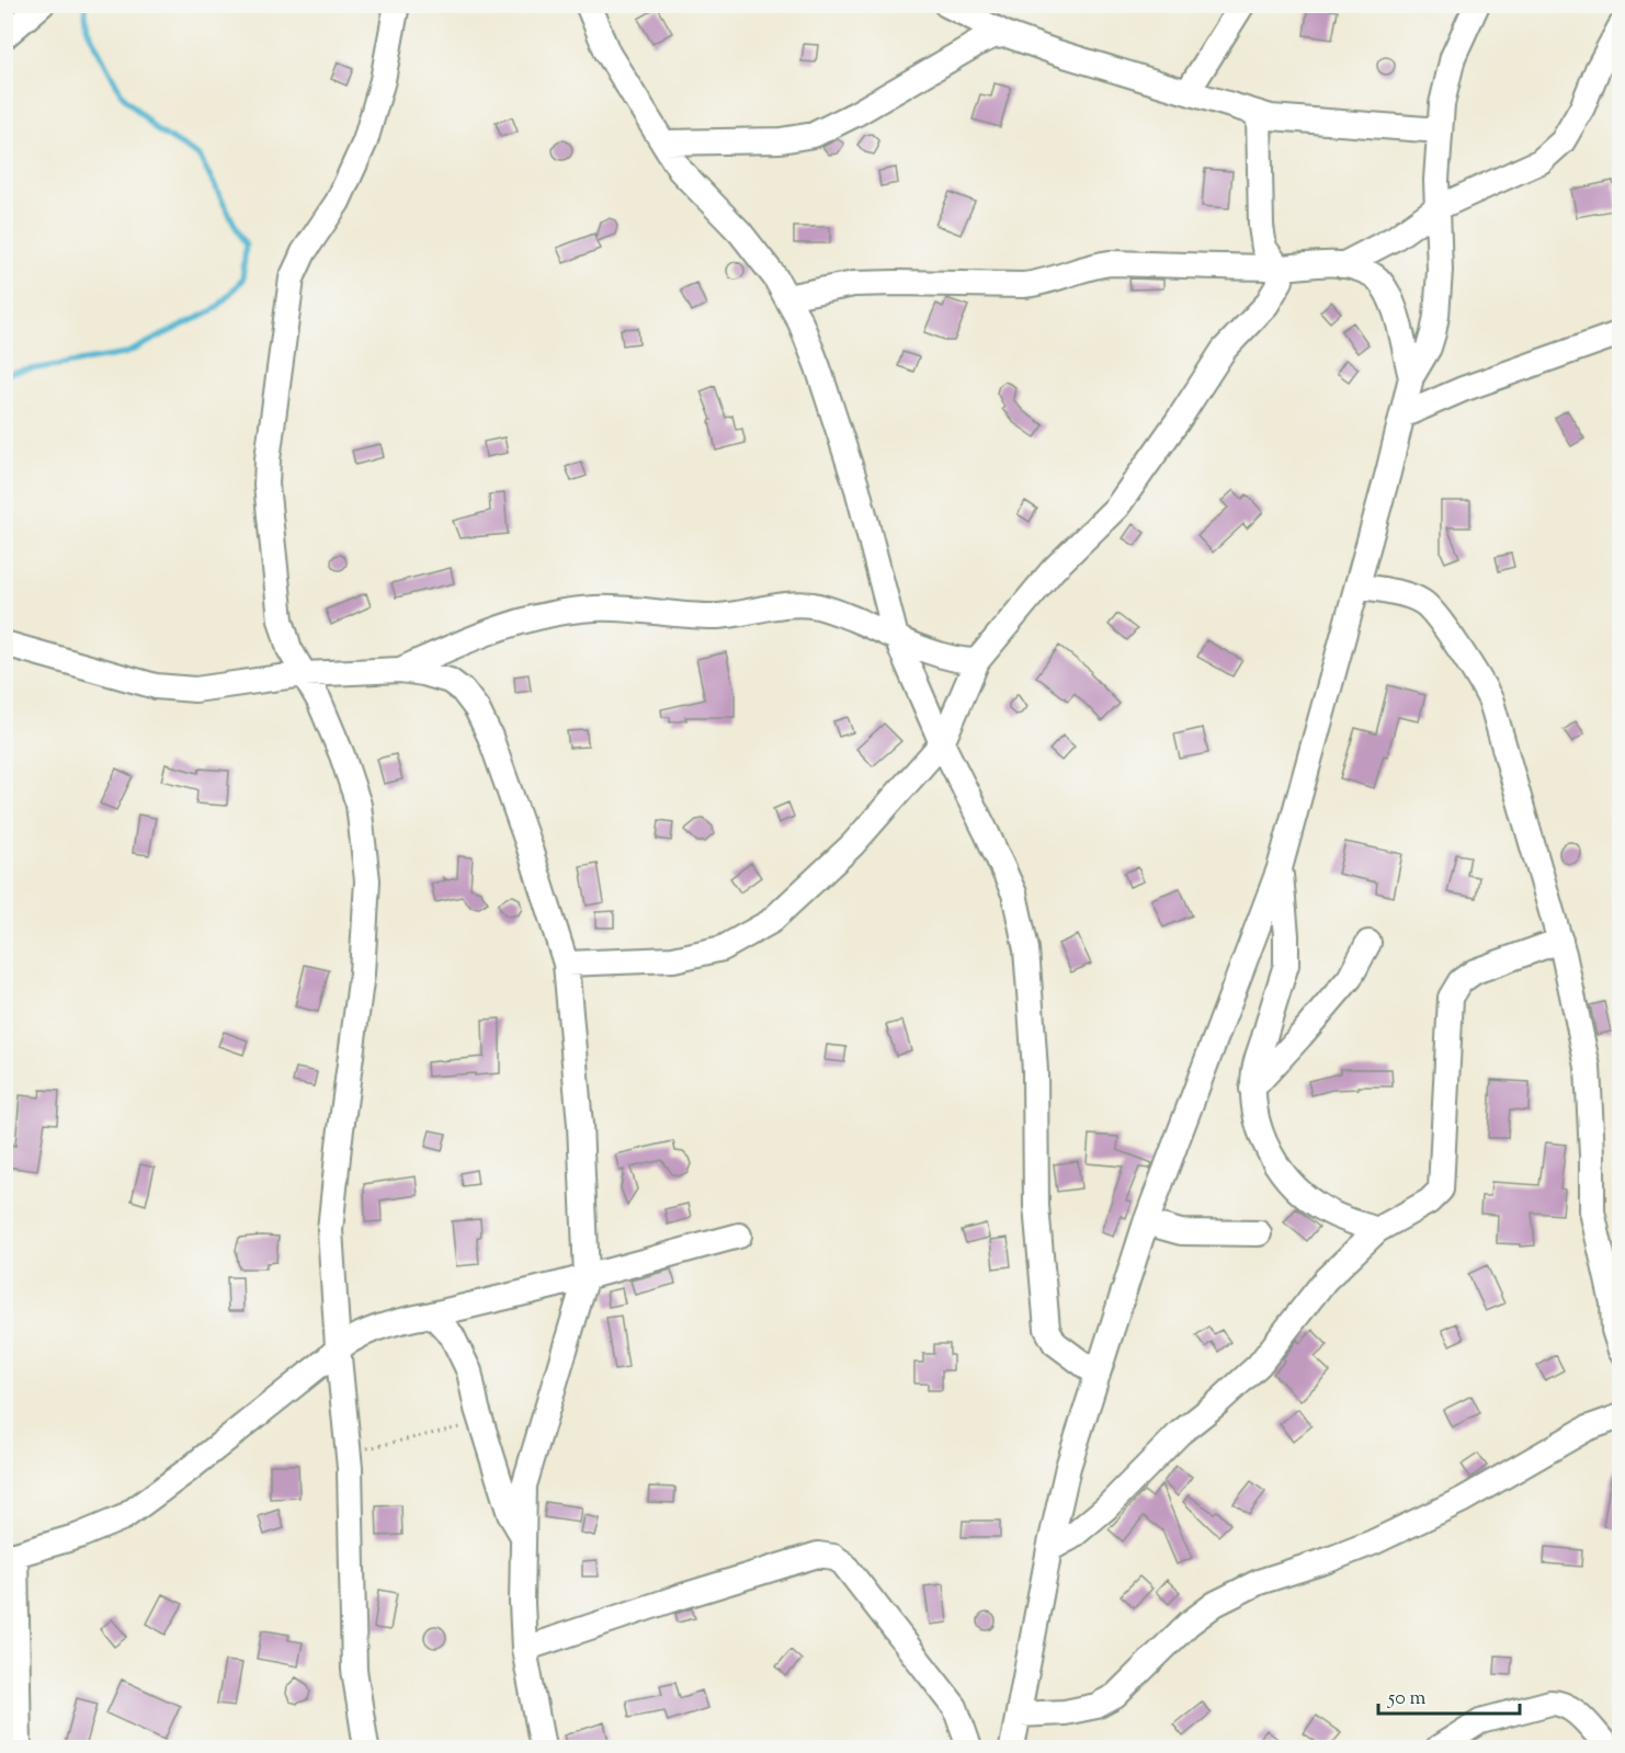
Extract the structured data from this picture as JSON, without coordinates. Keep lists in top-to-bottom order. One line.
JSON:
{"scale_bar":"50 m"}
